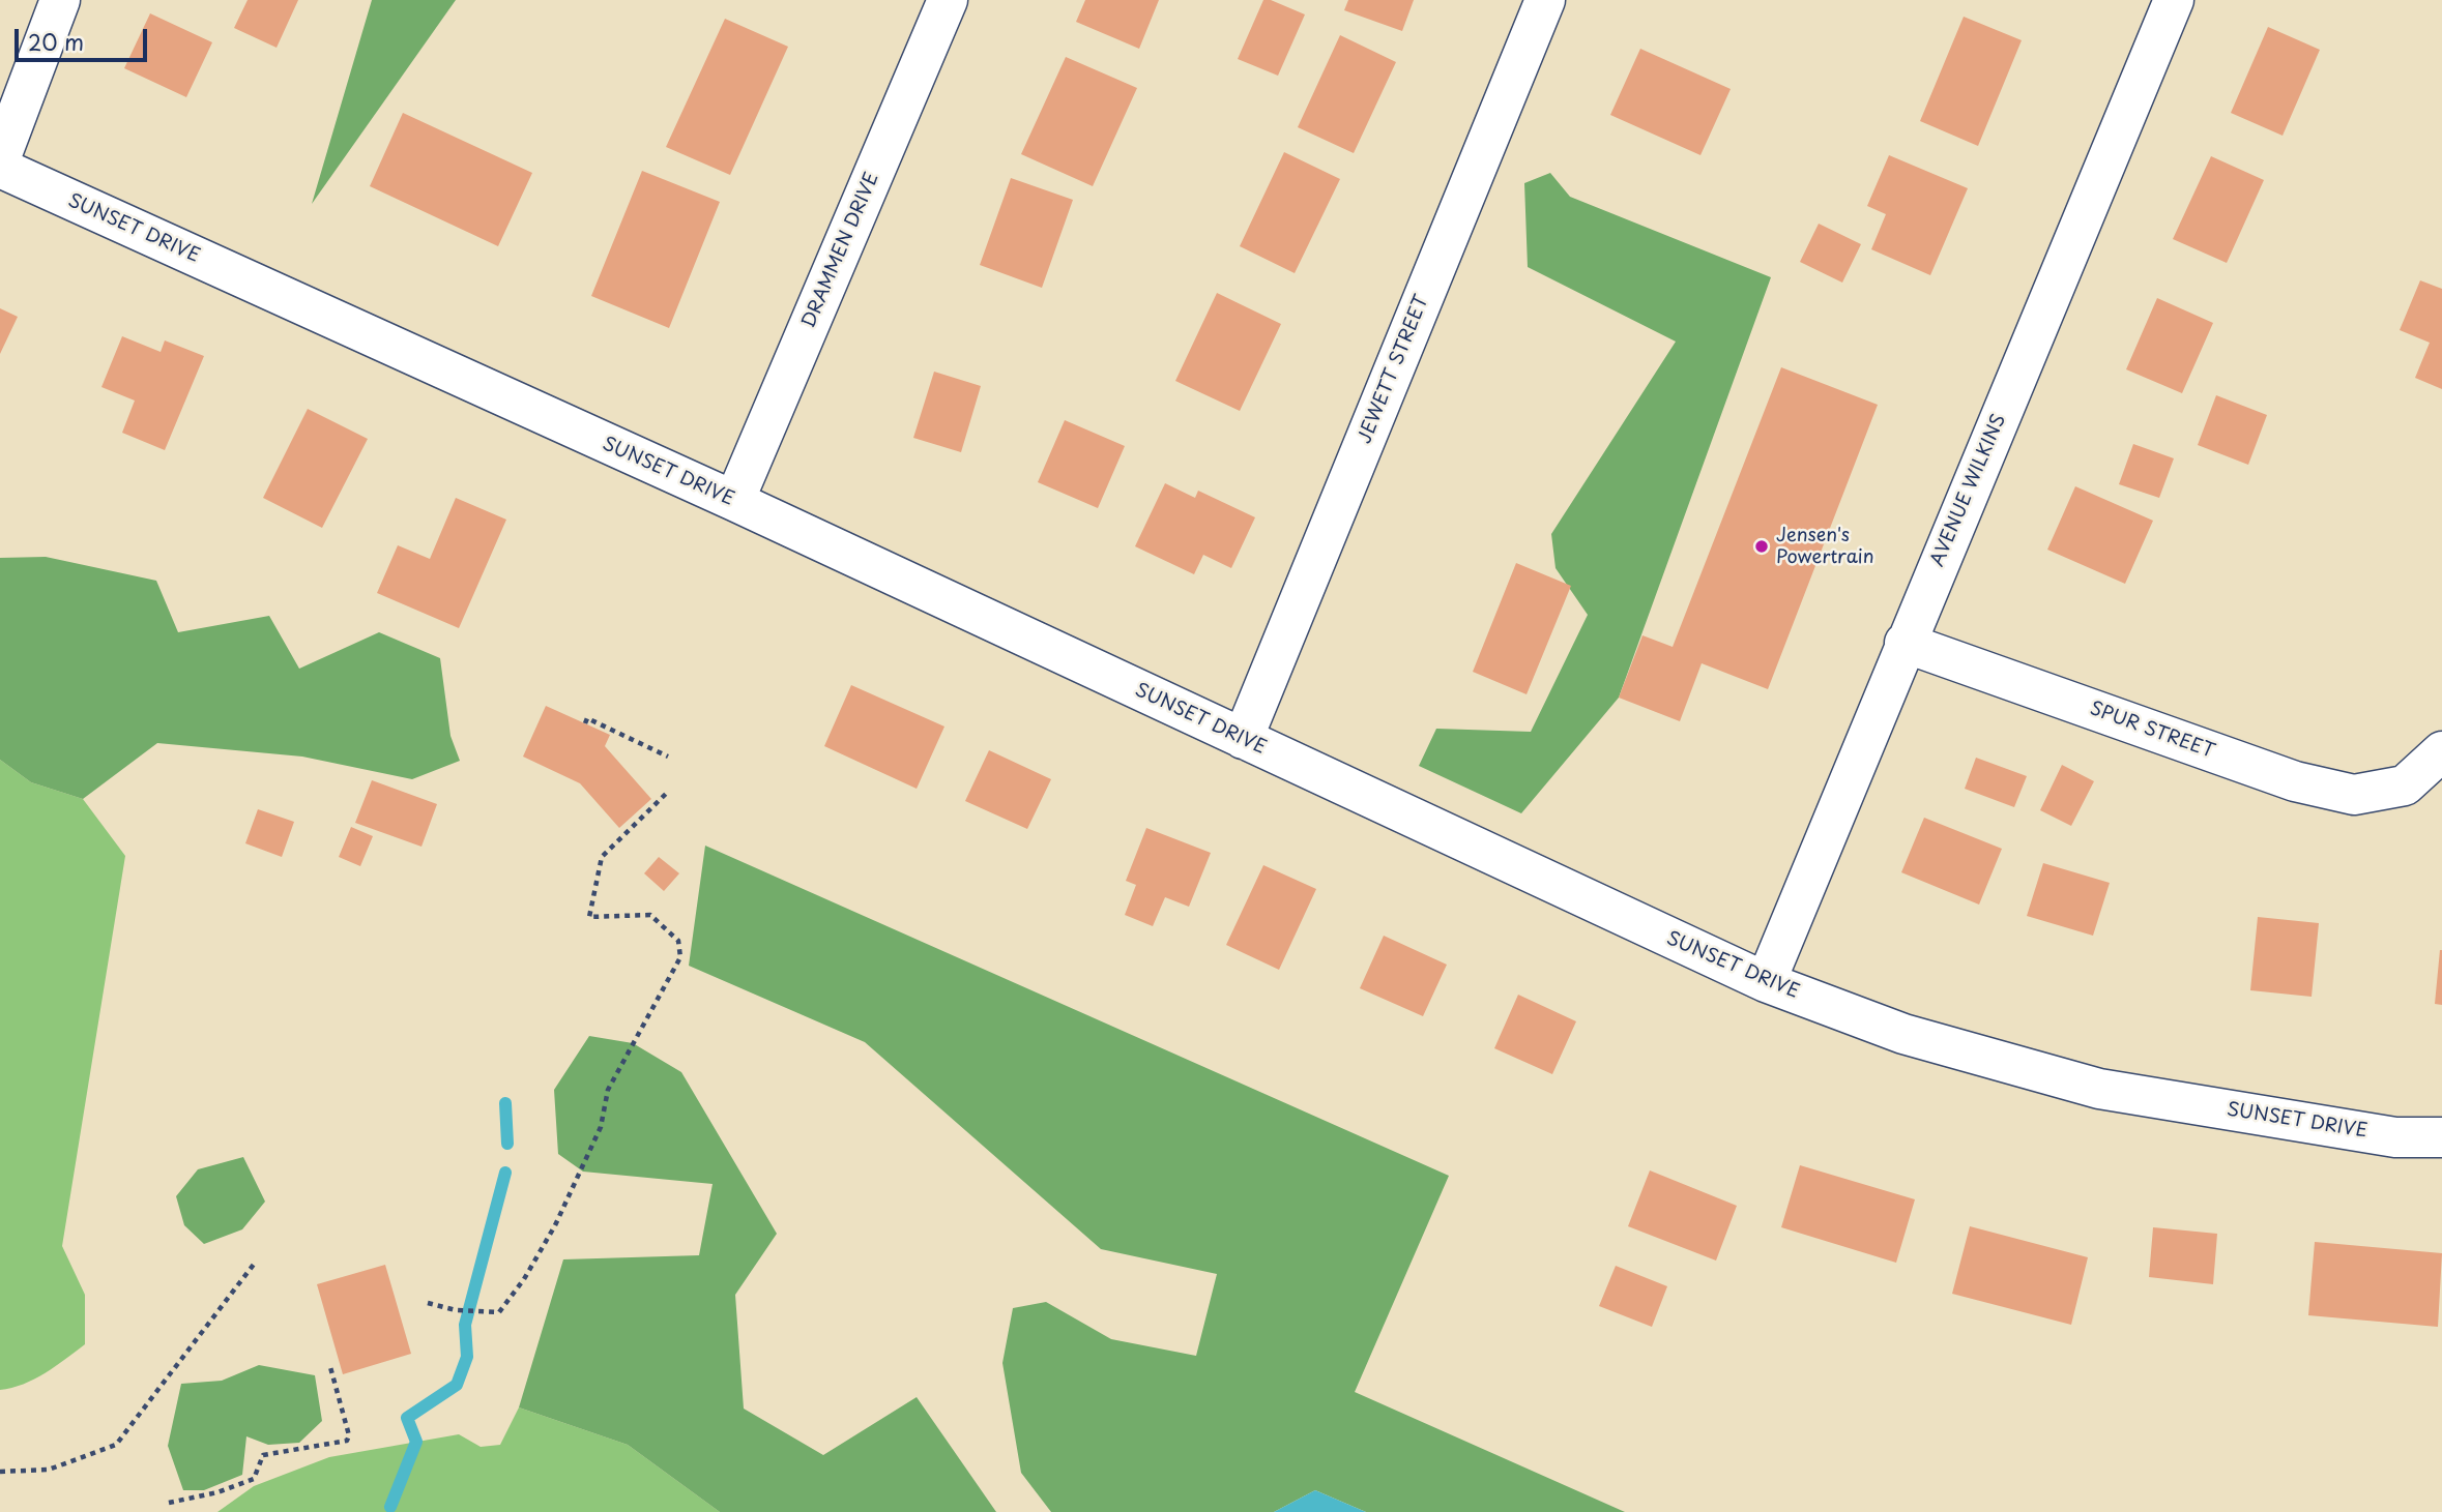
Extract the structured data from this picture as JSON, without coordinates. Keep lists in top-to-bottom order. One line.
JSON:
{"streets":{"street":["SUNSET DRIVE","DRAMMEN DRIVE","JEWETT STREET","AVENUE WILKINS","SPUR STREET"]},"crossings":[["SUNSET DRIVE","DRAMMEN DRIVE"],["SUNSET DRIVE","JEWETT STREET"],["SUNSET DRIVE","AVENUE WILKINS"],["AVENUE WILKINS","SPUR STREET"]],"places":["Jensen's Powertrain"],"scale_bar":"20 m"}
